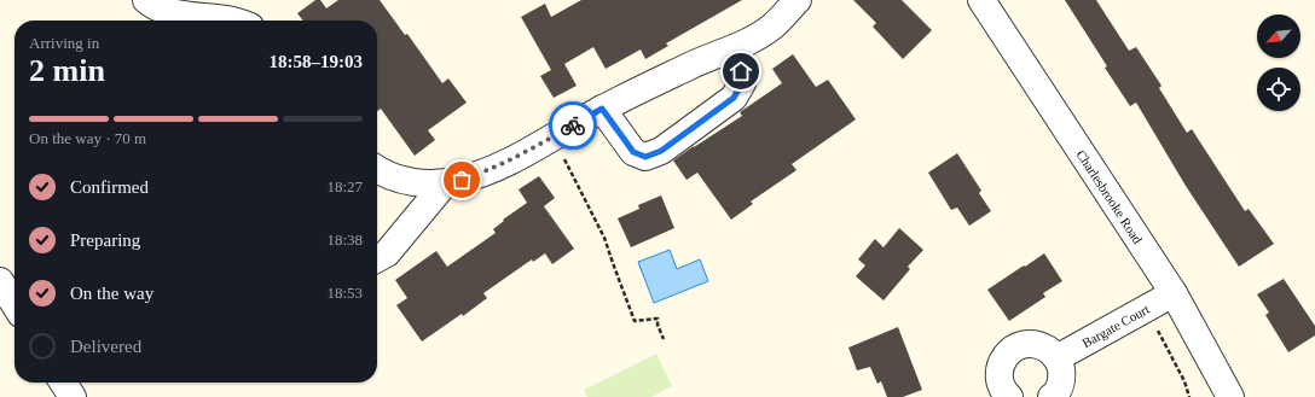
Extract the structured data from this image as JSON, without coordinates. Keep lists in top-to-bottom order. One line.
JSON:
{"streets":{"street":["Charlesbrooke Road","Bargate Court"]},"crossings":[["Charlesbrooke Road","Bargate Court"]],"north":"bottom left","page":{"heading":["2 min","Arriving in","18:58–19:03"],"bar":"On the way · 70 m","list":[["Confirmed","18:27"],["Preparing","18:38"],["On the way","18:53"],"Delivered"]}}
